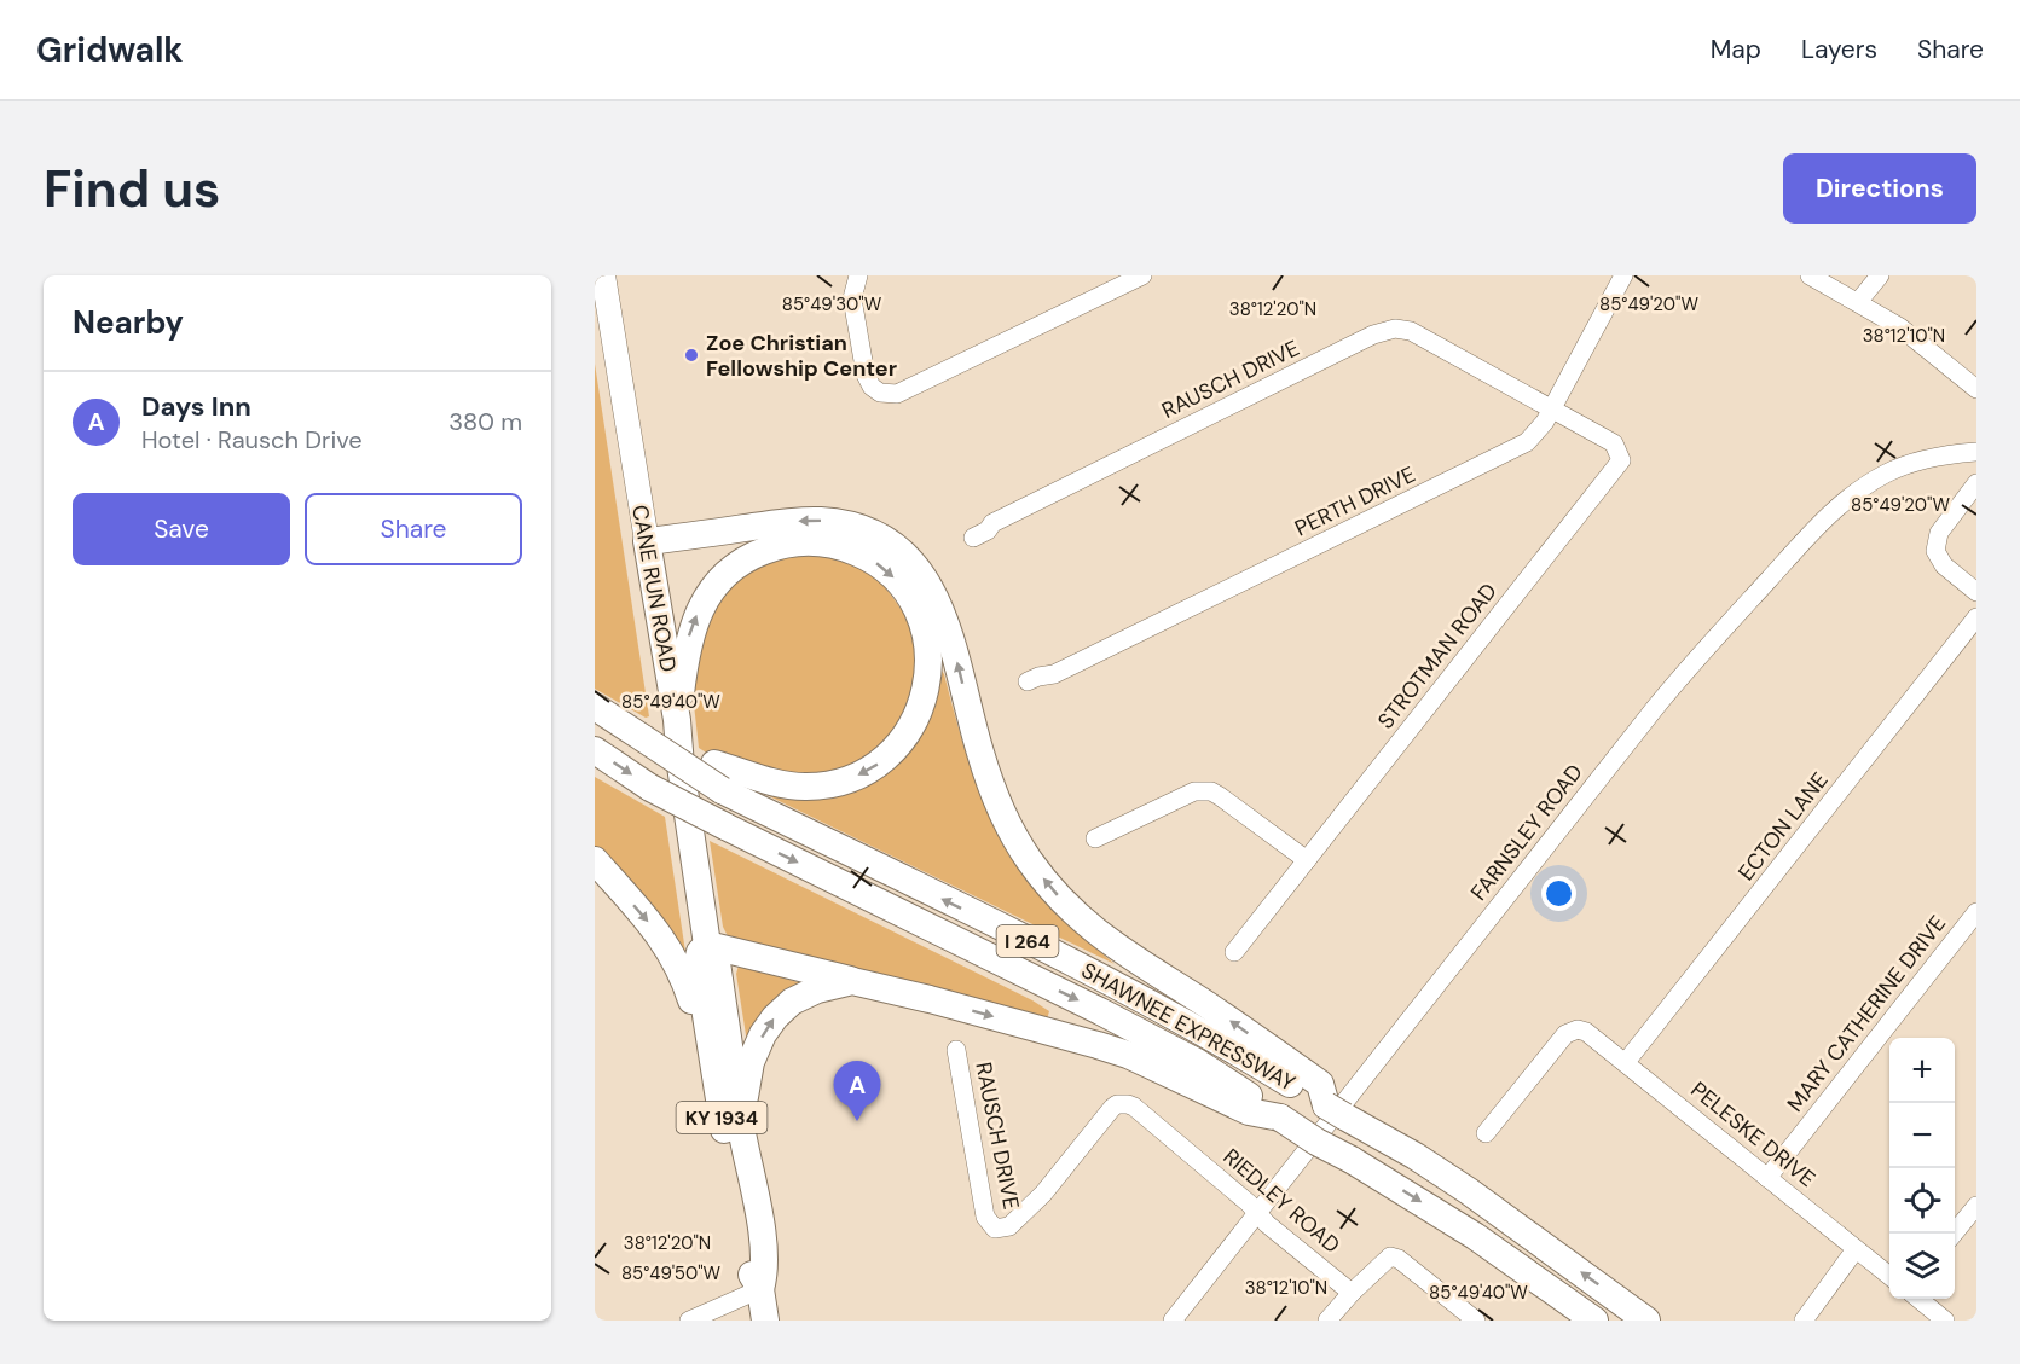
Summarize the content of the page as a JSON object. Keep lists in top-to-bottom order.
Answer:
{
  "streets": {
    "highway": [
      "CANE RUN ROAD",
      "I 264",
      "SHAWNEE EXPRESSWAY",
      "KY 1934"
    ],
    "street": [
      "RAUSCH DRIVE",
      "PERTH DRIVE",
      "STROTMAN ROAD",
      "ECTON LANE",
      "FARNSLEY ROAD",
      "MARY CATHERINE DRIVE",
      "PELESKE DRIVE",
      "RIEDLEY ROAD"
    ]
  },
  "crossings": [
    ["RAUSCH DRIVE", "PERTH DRIVE"],
    ["RAUSCH DRIVE", "STROTMAN ROAD"],
    ["RAUSCH DRIVE", "RIEDLEY ROAD"],
    ["PERTH DRIVE", "STROTMAN ROAD"],
    ["ECTON LANE", "PELESKE DRIVE"],
    ["FARNSLEY ROAD", "RIEDLEY ROAD"],
    ["MARY CATHERINE DRIVE", "PELESKE DRIVE"]
  ],
  "places": ["Zoe Christian Fellowship Center"],
  "page": {
    "header": "Gridwalk",
    "nav": ["Map", "Layers", "Share"],
    "buttons": [
      "Directions",
      ["Save", "Share"]
    ],
    "title": "Find us",
    "heading": "Nearby",
    "list": [
      {
        "mark": "A",
        "name": "Days Inn",
        "note": "Hotel · Rausch Drive",
        "value": "380 m"
      }
    ],
    "map_buttons": ["+", "−"],
    "pins": "A"
  },
  "coordinates": [
    "85°49'30\"W",
    "85°49'20\"W",
    "38°12'20\"N",
    "38°12'10\"N",
    "85°49'40\"W",
    "85°49'50\"W"
  ]
}
